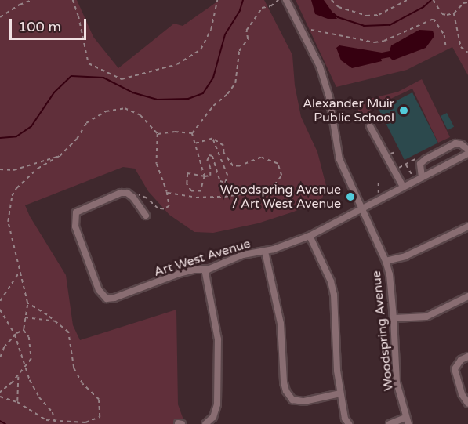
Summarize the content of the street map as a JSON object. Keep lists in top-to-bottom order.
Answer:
{
  "streets": {
    "street": ["Art West Avenue", "Woodspring Avenue"]
  },
  "crossings": [
    ["Art West Avenue", "Woodspring Avenue"]
  ],
  "places": ["Alexander Muir Public School", "Woodspring Avenue / Art West Avenue"],
  "scale_bar": "100 m"
}
